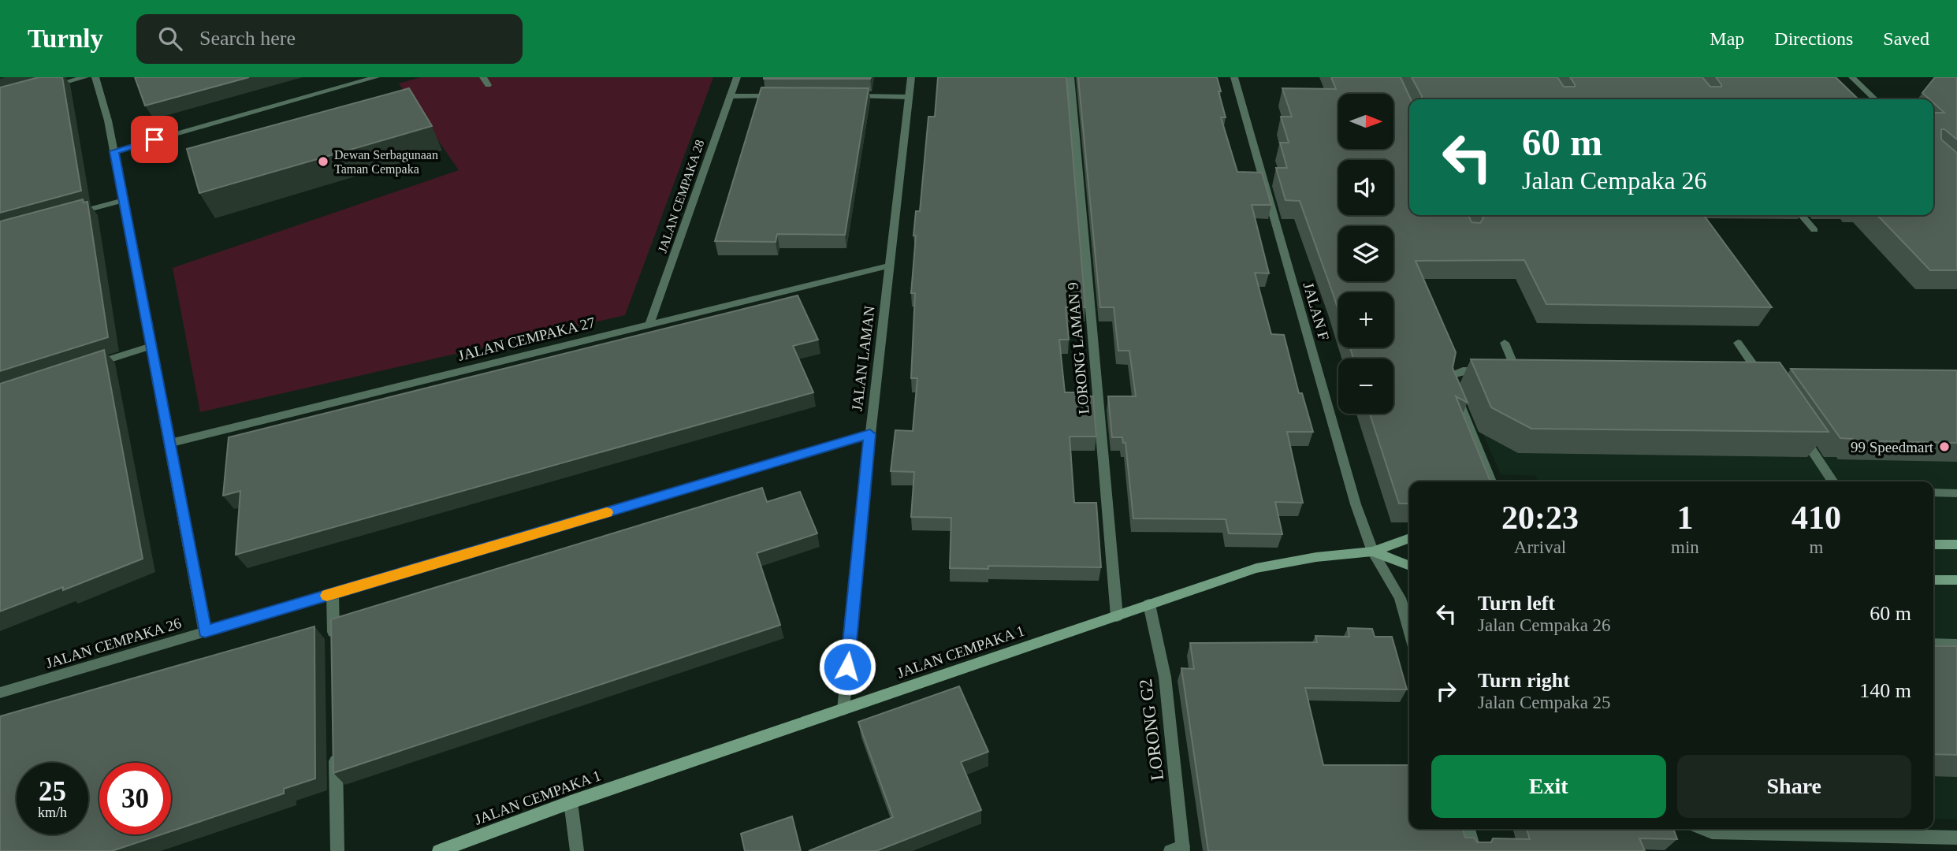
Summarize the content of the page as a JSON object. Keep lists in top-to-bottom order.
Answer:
{
  "streets": {
    "street": [
      "JALAN CEMPAKA 28",
      "JALAN F",
      "JALAN CEMPAKA 27",
      "LORONG LAMAN 9",
      "JALAN LAMAN",
      "JALAN CEMPAKA 26",
      "JALAN CEMPAKA 1",
      "LORONG G2"
    ]
  },
  "crossings": [
    ["JALAN CEMPAKA 28", "JALAN CEMPAKA 27"],
    ["JALAN F", "JALAN CEMPAKA 1"],
    ["JALAN CEMPAKA 27", "JALAN LAMAN"],
    ["LORONG LAMAN 9", "JALAN CEMPAKA 1"],
    ["JALAN LAMAN", "JALAN CEMPAKA 26"],
    ["JALAN LAMAN", "JALAN CEMPAKA 1"],
    ["JALAN CEMPAKA 1", "LORONG G2"]
  ],
  "places": ["Dewan Serbagunaan Taman Cempaka", "99 Speedmart"],
  "north": "right",
  "page": {
    "header": "Turnly",
    "search": "Search here",
    "nav": ["Map", "Directions", "Saved"],
    "map_buttons": ["+", "−"],
    "turn": ["60 m", "Jalan Cempaka 26"],
    "eta": [
      "20:23",
      "Arrival",
      "1",
      "min",
      "410",
      "m"
    ],
    "list": [
      {
        "name": "Turn left",
        "note": "Jalan Cempaka 26",
        "value": "60 m"
      },
      {
        "name": "Turn right",
        "note": "Jalan Cempaka 25",
        "value": "140 m"
      }
    ],
    "buttons": ["Exit", "Share"],
    "speed": "25 km/h",
    "limit": "30"
  }
}
